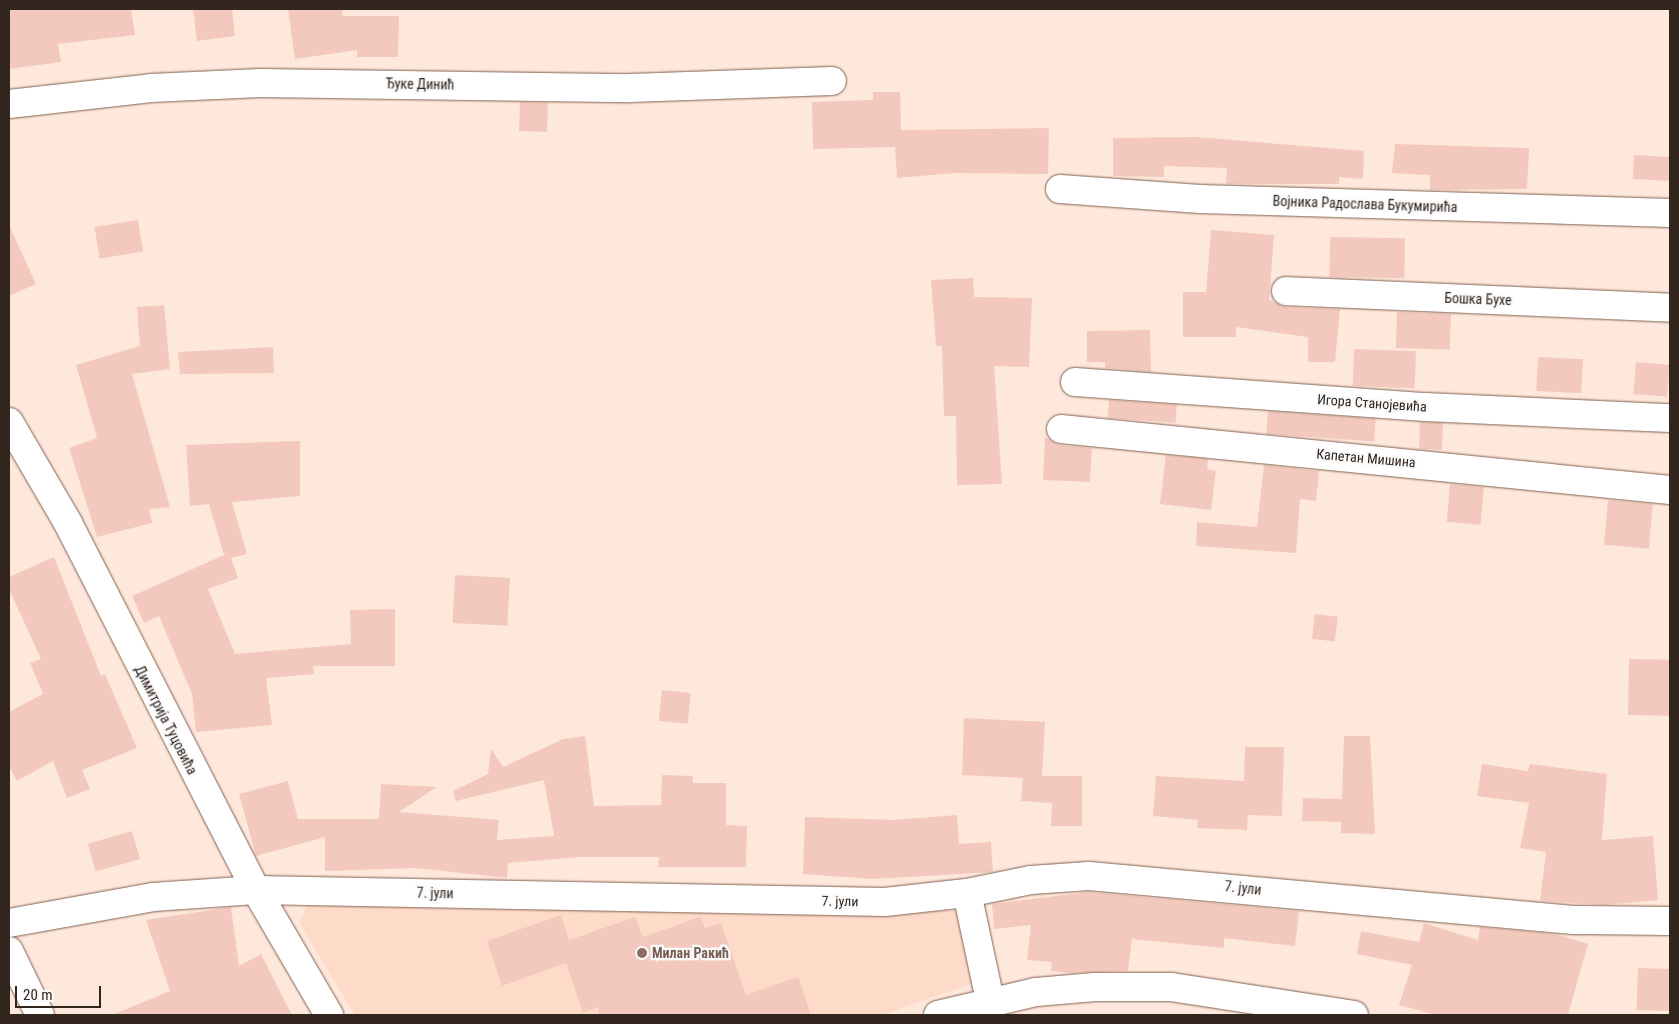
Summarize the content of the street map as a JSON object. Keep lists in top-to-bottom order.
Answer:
{
  "streets": {
    "street": [
      "Ђуке Динић",
      "Војника Радослава Букумирића",
      "Бошка Бухе",
      "Игора Станојевића",
      "Капетан Мишина",
      "Димитрија Туцовића",
      "7. јули"
    ]
  },
  "crossings": [
    ["Димитрија Туцовића", "7. јули"]
  ],
  "places": ["Милан Ракић"],
  "scale_bar": "20 m"
}
